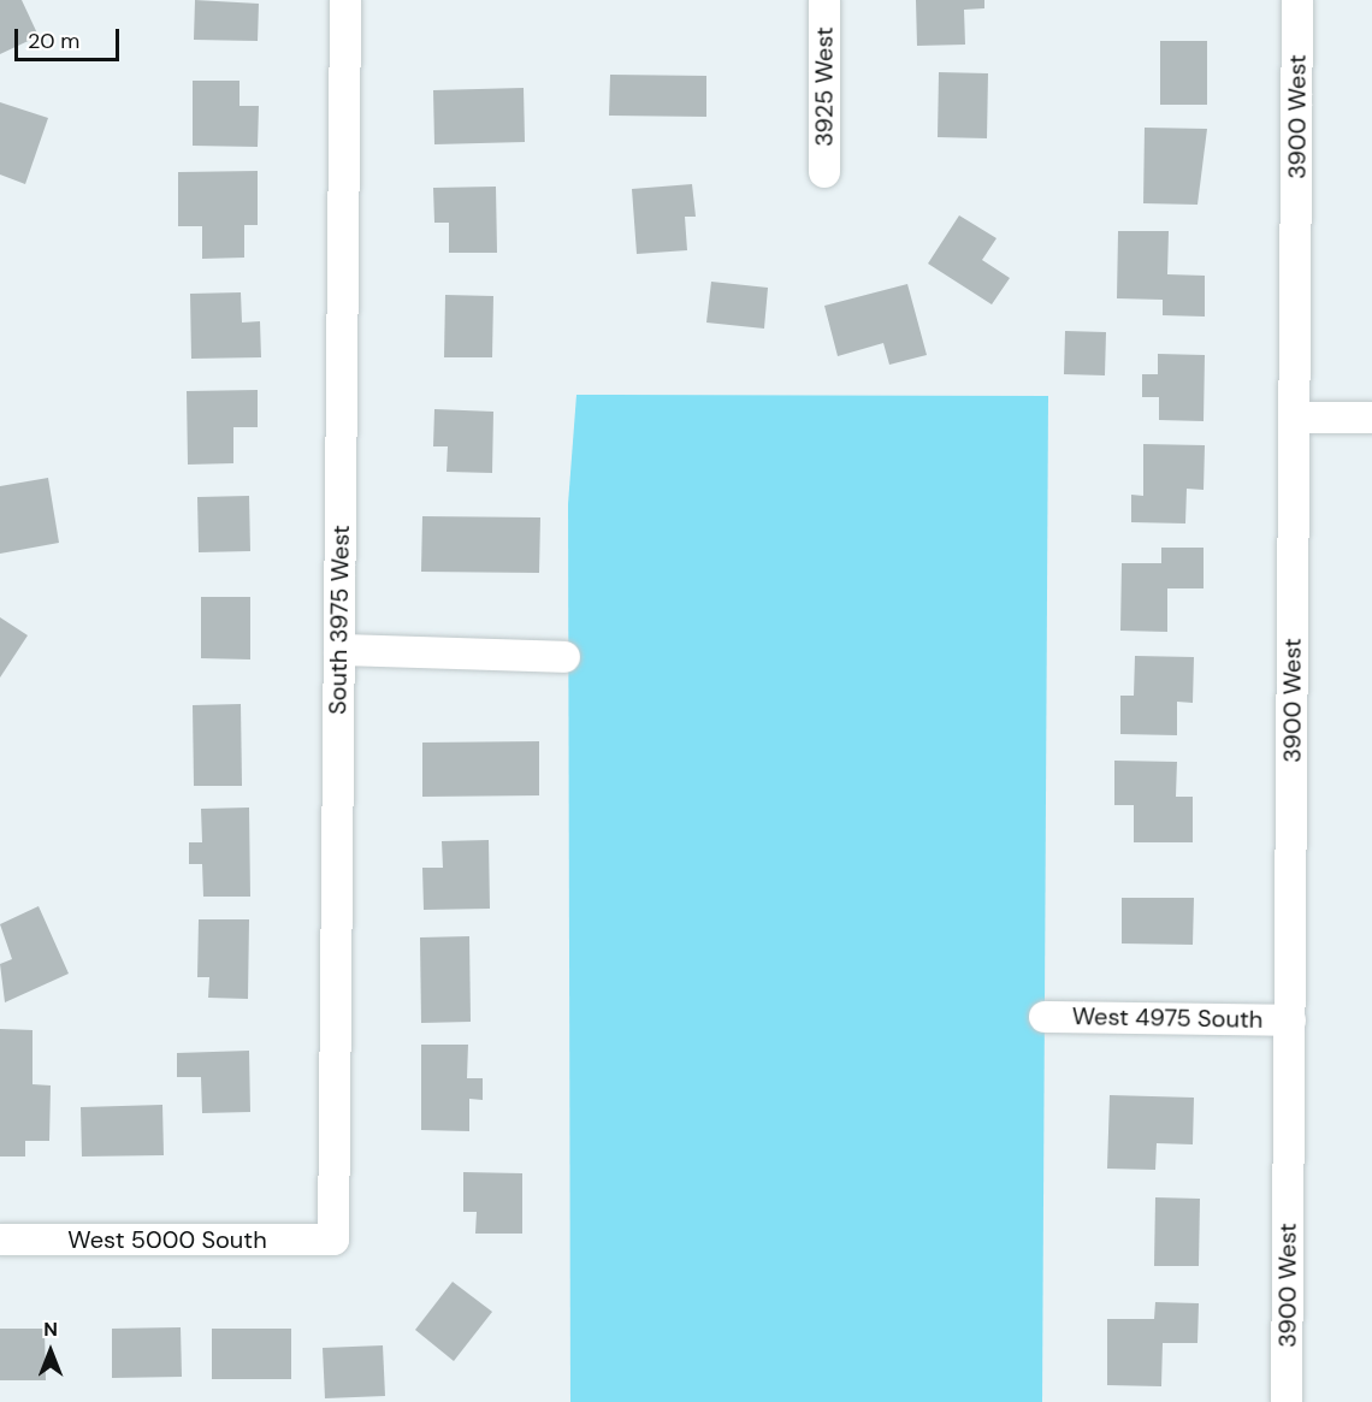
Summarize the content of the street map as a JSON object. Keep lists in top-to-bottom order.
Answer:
{
  "streets": {
    "street": [
      "3925 West",
      "3900 West",
      "South 3975 West",
      "West 4975 South",
      "West 5000 South"
    ]
  },
  "crossings": [
    ["3900 West", "West 4975 South"],
    ["South 3975 West", "West 5000 South"]
  ],
  "scale_bar": "20 m",
  "north": "top"
}
